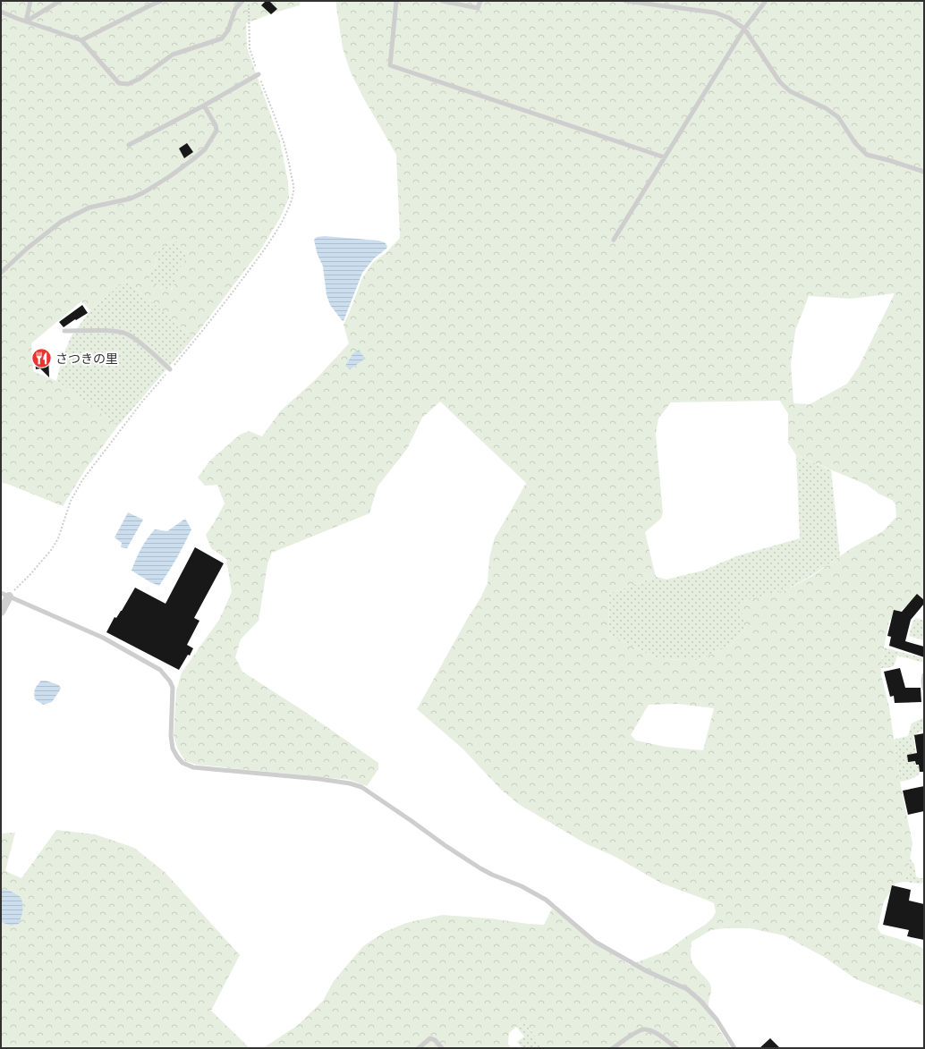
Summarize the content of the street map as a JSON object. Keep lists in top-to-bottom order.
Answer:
{
  "places": {
    "restaurant": ["さつきの里"]
  }
}
